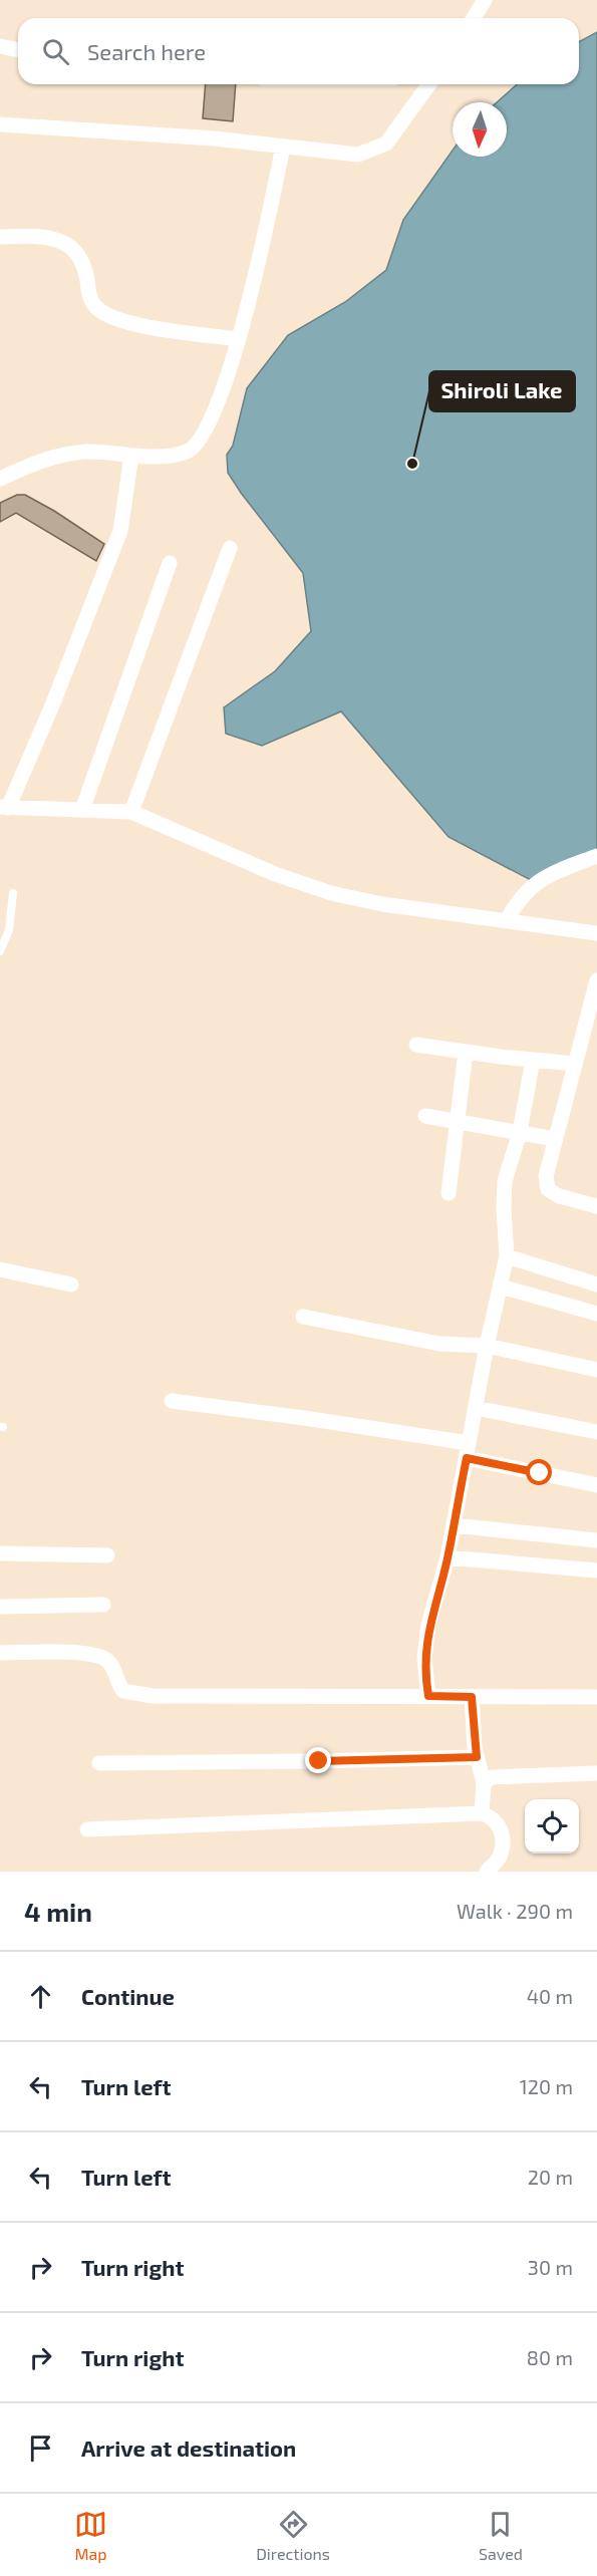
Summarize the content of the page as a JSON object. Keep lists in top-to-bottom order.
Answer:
{
  "places": ["Shiroli Lake"],
  "north": "bottom",
  "page": {
    "search": "Search here",
    "heading": ["4 min", "Walk · 290 m"],
    "list": [
      ["Continue", "40 m"],
      ["Turn left", "120 m"],
      ["Turn left", "20 m"],
      ["Turn right", "30 m"],
      ["Turn right", "80 m"],
      "Arrive at destination"
    ],
    "nav": ["Map", "Directions", "Saved"]
  }
}
